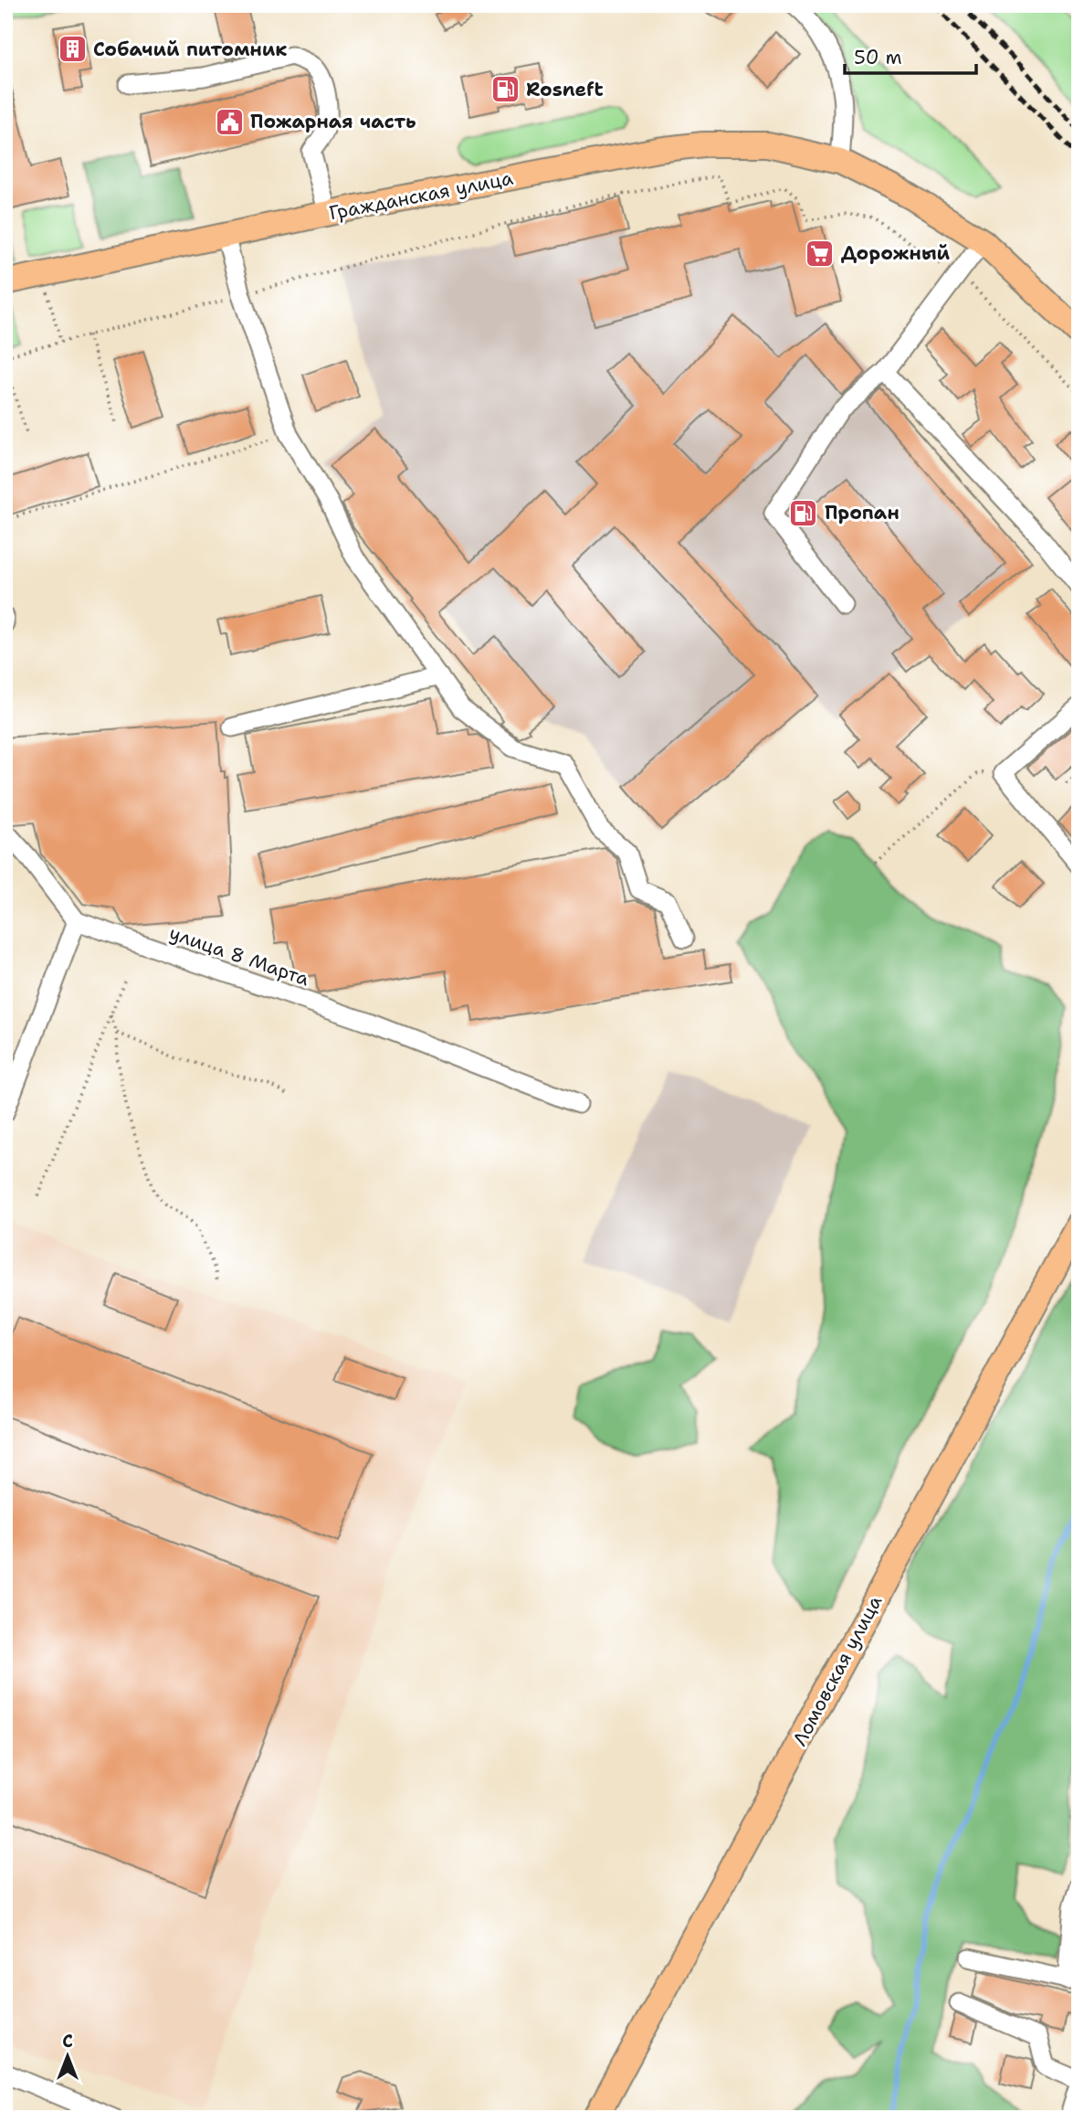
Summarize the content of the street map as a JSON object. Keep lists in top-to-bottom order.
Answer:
{
  "streets": {
    "main road": ["Гражданская улица", "Ломовская улица"],
    "street": ["улица 8 Марта"]
  },
  "places": {
    "building": ["Собачий питомник"],
    "fuel station": ["Rosneft", "Пропан"],
    "public building": ["Пожарная часть"],
    "supermarket": ["Дорожный"]
  },
  "scale_bar": "50 m",
  "north": "top"
}
